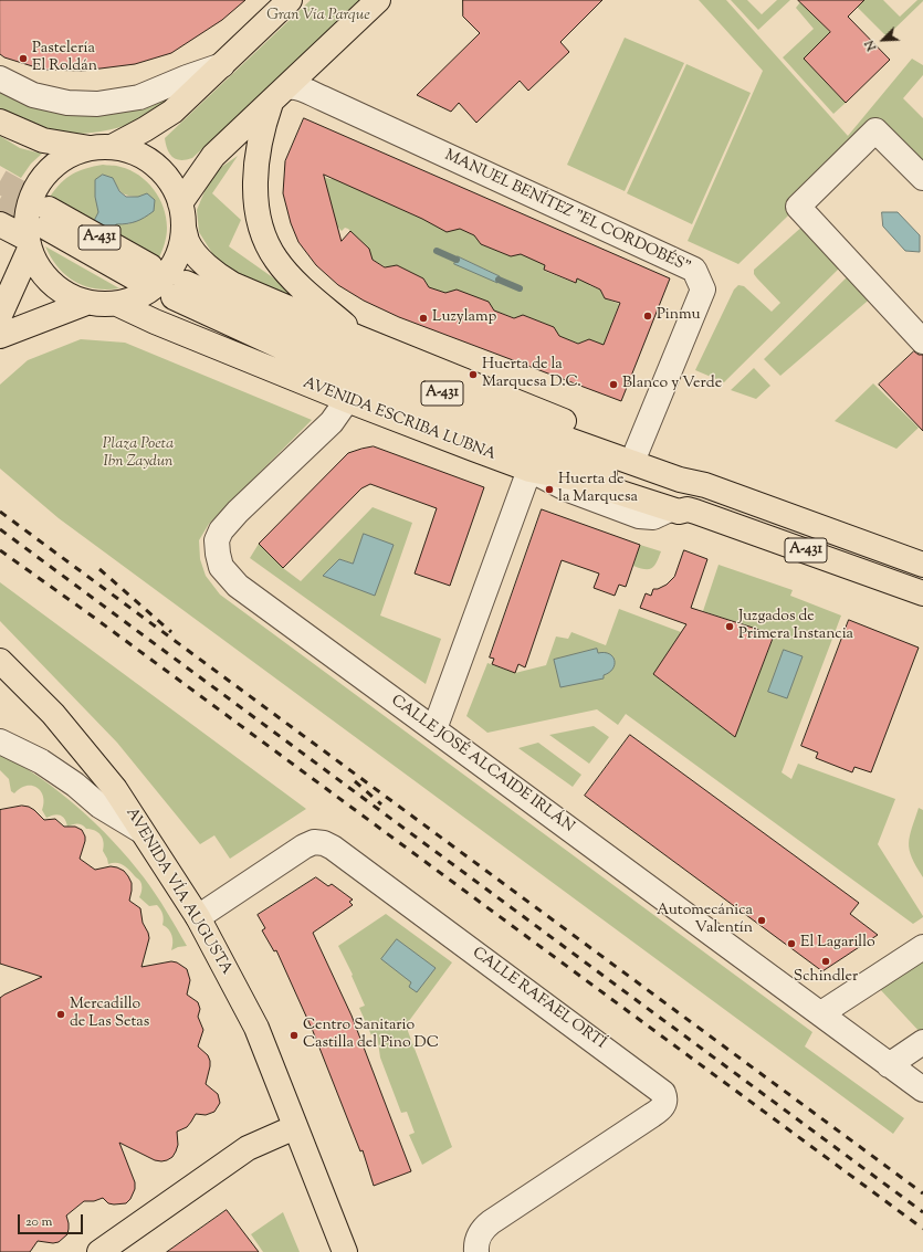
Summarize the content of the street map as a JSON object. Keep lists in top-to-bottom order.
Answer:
{
  "streets": {
    "main road": ["A-431", "AVENIDA ESCRIBA LUBNA", "AVENIDA VÍA AUGUSTA"],
    "street": ["MANUEL BENÍTEZ \"EL CORDOBÉS\"", "CALLE JOSÉ ALCAIDE IRLÁN", "CALLE RAFAEL ORTÍ"]
  },
  "crossings": [
    ["MANUEL BENÍTEZ \"EL CORDOBÉS\"", "AVENIDA ESCRIBA LUBNA"],
    ["A-431", "AVENIDA ESCRIBA LUBNA"],
    ["AVENIDA ESCRIBA LUBNA", "CALLE JOSÉ ALCAIDE IRLÁN"],
    ["AVENIDA VÍA AUGUSTA", "CALLE RAFAEL ORTÍ"]
  ],
  "parks": ["Gran Vía Parque", "Plaza Poeta Ibn Zaydun"],
  "places": [
    "Pastelería El Roldán",
    "Pinmu",
    "Luzylamp",
    "Huerta de la Marquesa D.C.",
    "Blanco y Verde",
    "Huerta de la Marquesa",
    "Juzgados de Primera Instancia",
    "Automecánica Valentín",
    "El Lagarillo",
    "Schindler",
    "Mercadillo de Las Setas",
    "Centro Sanitario Castilla del Pino DC"
  ],
  "scale_bar": "20 m",
  "north": "bottom left"
}
